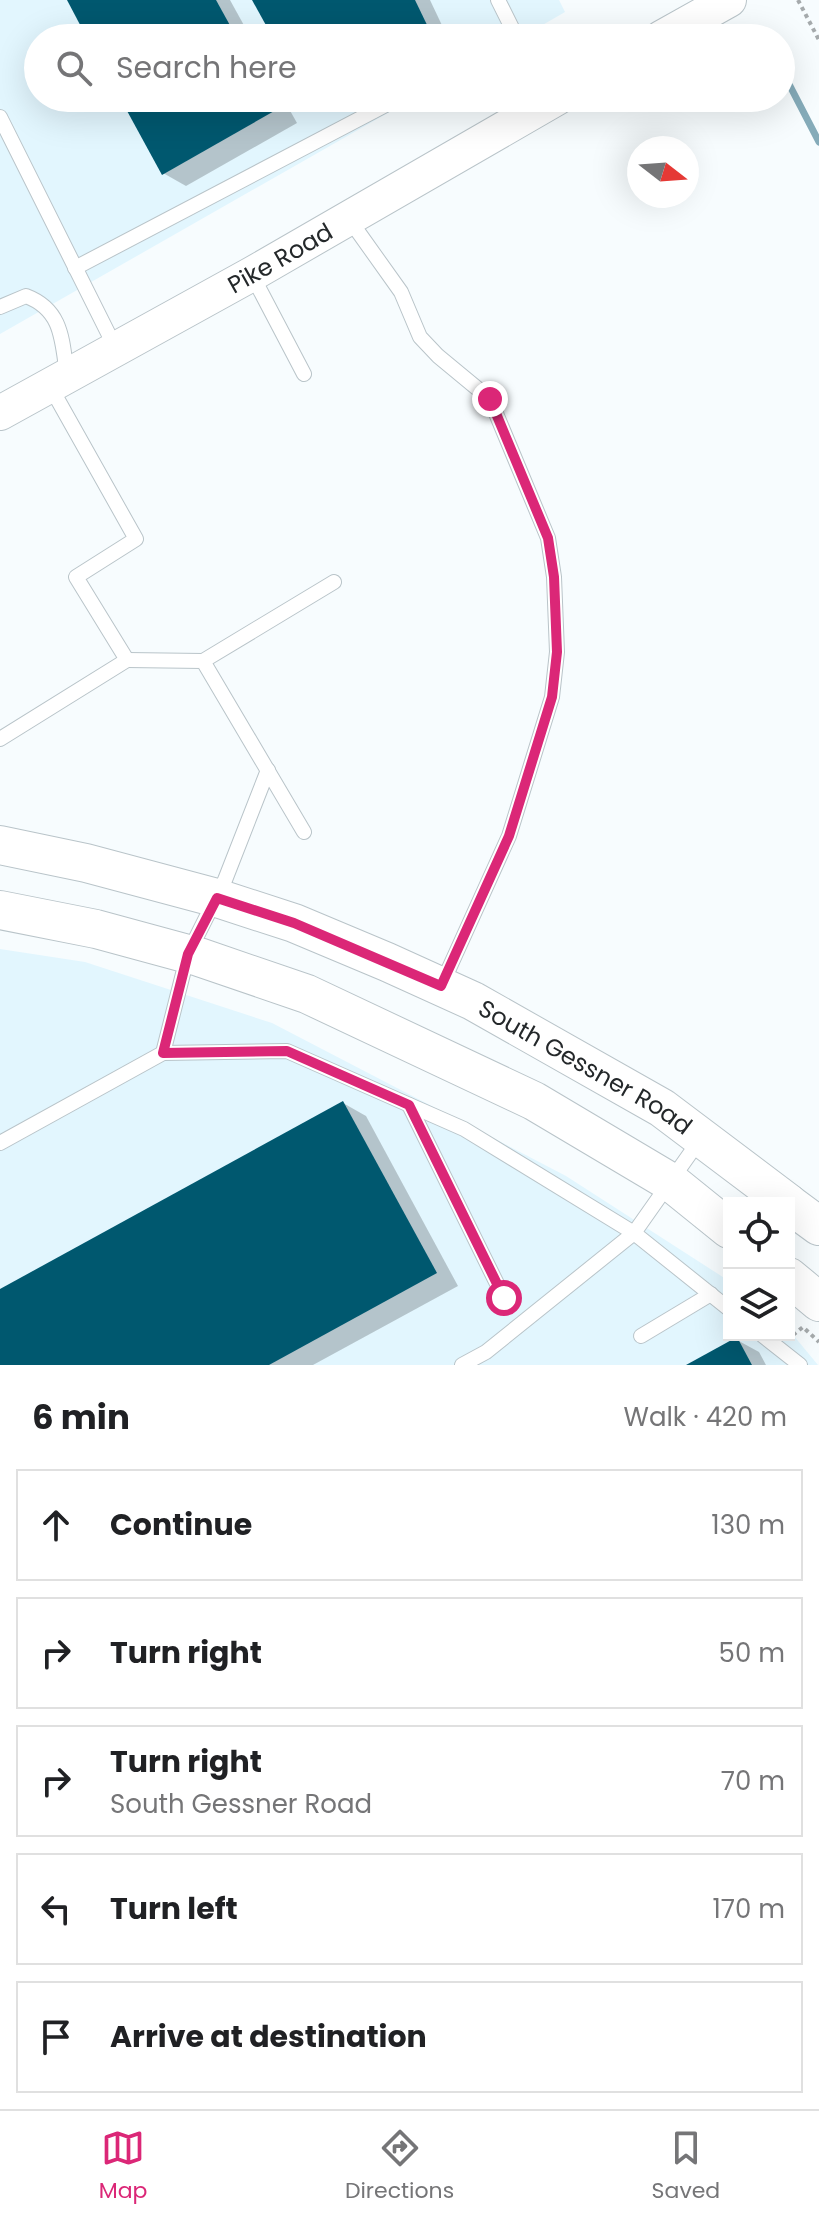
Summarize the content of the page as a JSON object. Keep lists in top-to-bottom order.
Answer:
{
  "streets": {
    "main road": ["South Gessner Road"],
    "street": ["Pike Road"]
  },
  "north": "right",
  "page": {
    "search": "Search here",
    "heading": ["6 min", "Walk · 420 m"],
    "list": [
      ["Continue", "130 m"],
      ["Turn right", "50 m"],
      ["Turn right", "South Gessner Road", "70 m"],
      ["Turn left", "170 m"],
      "Arrive at destination"
    ],
    "nav": ["Map", "Directions", "Saved"]
  }
}
